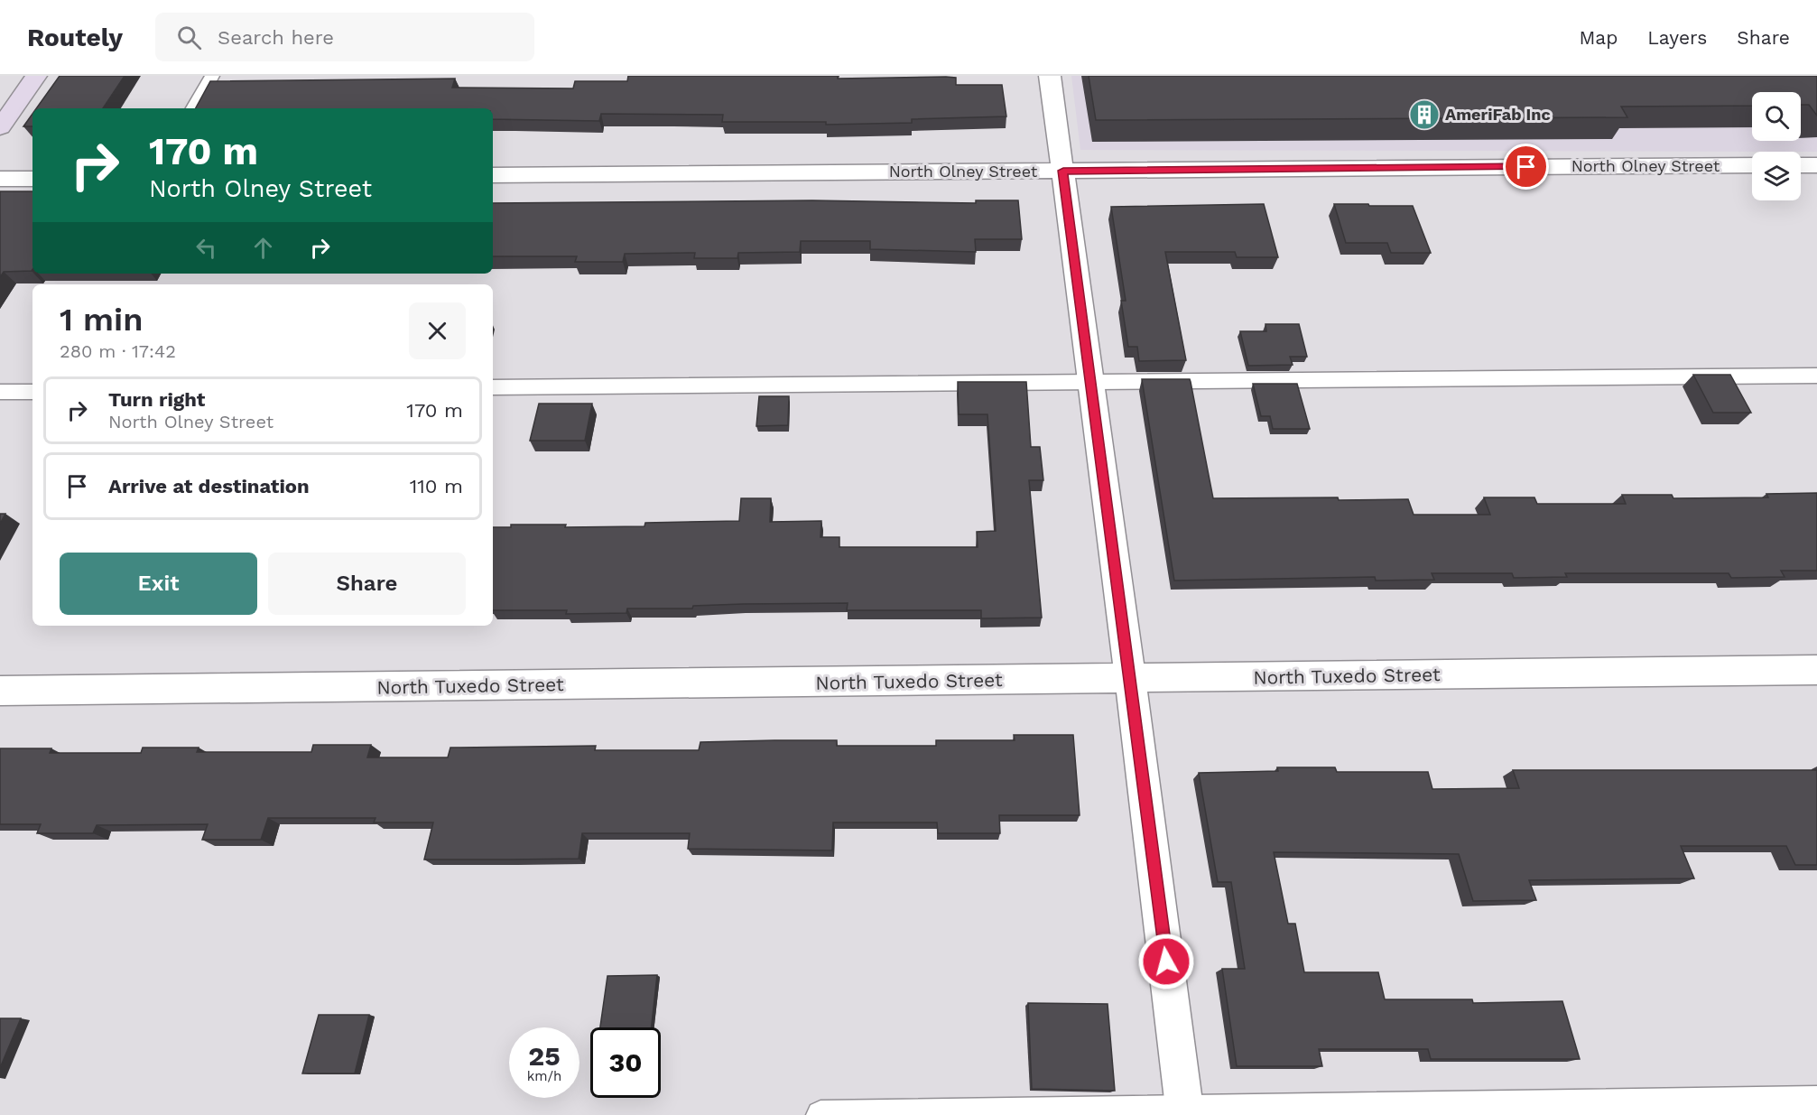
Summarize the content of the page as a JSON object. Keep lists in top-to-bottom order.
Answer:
{
  "streets": {
    "street": ["North Olney Street", "North Tuxedo Street"]
  },
  "places": {
    "building": ["AmeriFab Inc"]
  },
  "page": {
    "header": "Routely",
    "search": "Search here",
    "nav": ["Map", "Layers", "Share"],
    "turn": ["170 m", "North Olney Street"],
    "heading": ["1 min", "280 m · 17:42"],
    "list": [
      {
        "name": "Turn right",
        "note": "North Olney Street",
        "value": "170 m"
      },
      {
        "name": "Arrive at destination",
        "value": "110 m"
      }
    ],
    "buttons": ["Exit", "Share"],
    "speed": "25 km/h",
    "limit": "30"
  }
}
